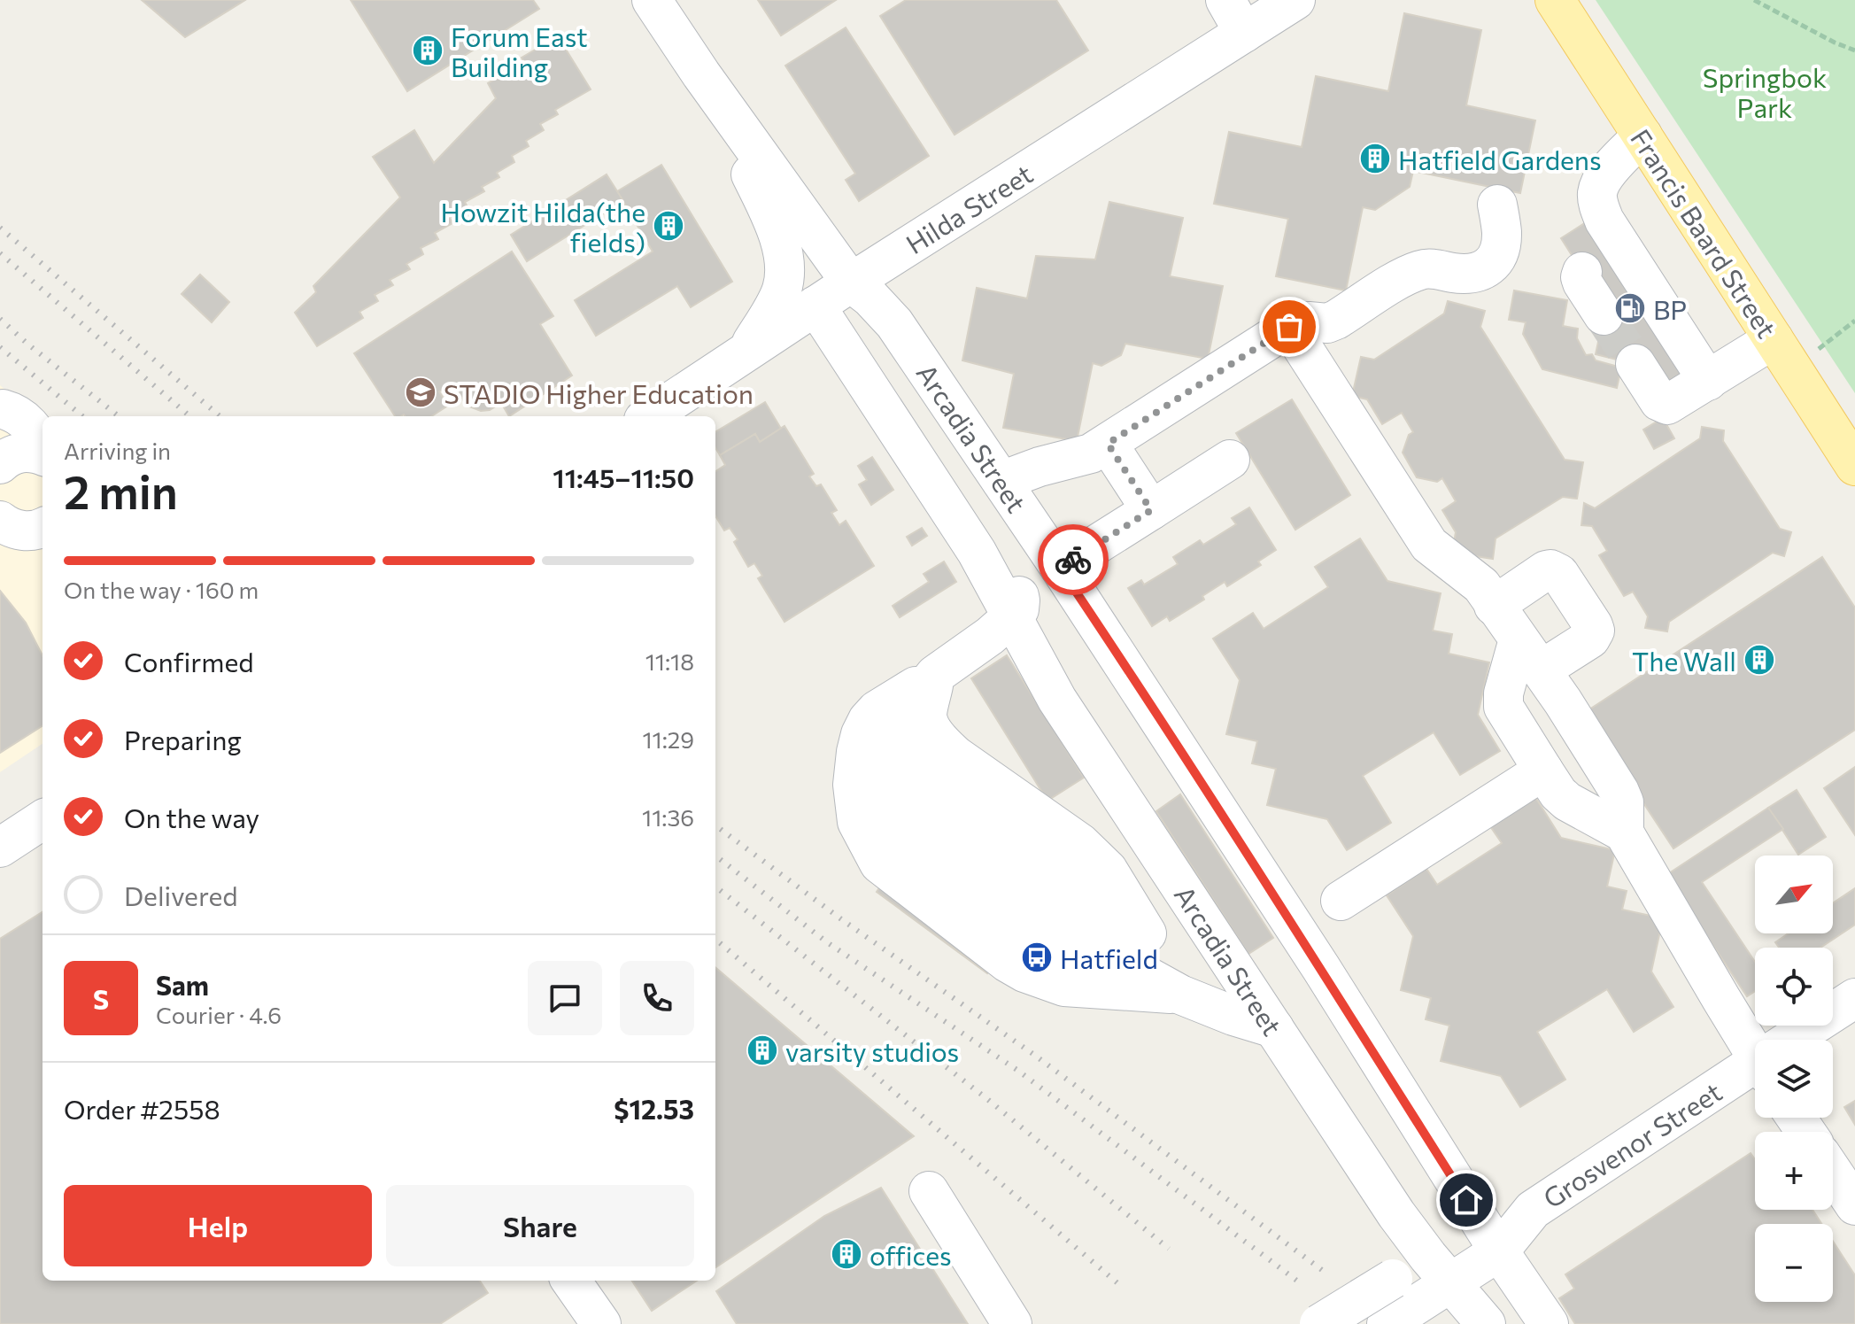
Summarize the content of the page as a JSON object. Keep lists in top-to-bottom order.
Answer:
{
  "streets": {
    "main road": ["Francis Baard Street"],
    "street": ["Hilda Street", "Arcadia Street", "Grosvenor Street"]
  },
  "crossings": [
    ["Hilda Street", "Arcadia Street"],
    ["Arcadia Street", "Grosvenor Street"]
  ],
  "parks": ["Springbok Park"],
  "places": {
    "building": [
      "Forum East Building",
      "Hatfield Gardens",
      "Howzit Hilda(the fields)",
      "The Wall",
      "varsity studios",
      "offices"
    ],
    "fuel station": ["BP"],
    "school or university": ["STADIO Higher Education"],
    "bus stop": ["Hatfield"]
  },
  "north": "top right",
  "page": {
    "heading": ["2 min", "Arriving in", "11:45–11:50"],
    "panel": [
      "Sam",
      "Courier · 4.6",
      "Order #2558",
      "$12.53"
    ],
    "bar": "On the way · 160 m",
    "list": [
      ["Confirmed", "11:18"],
      ["Preparing", "11:29"],
      ["On the way", "11:36"],
      "Delivered"
    ],
    "map_buttons": ["+", "−"],
    "round": "S",
    "buttons": ["Help", "Share"]
  }
}
